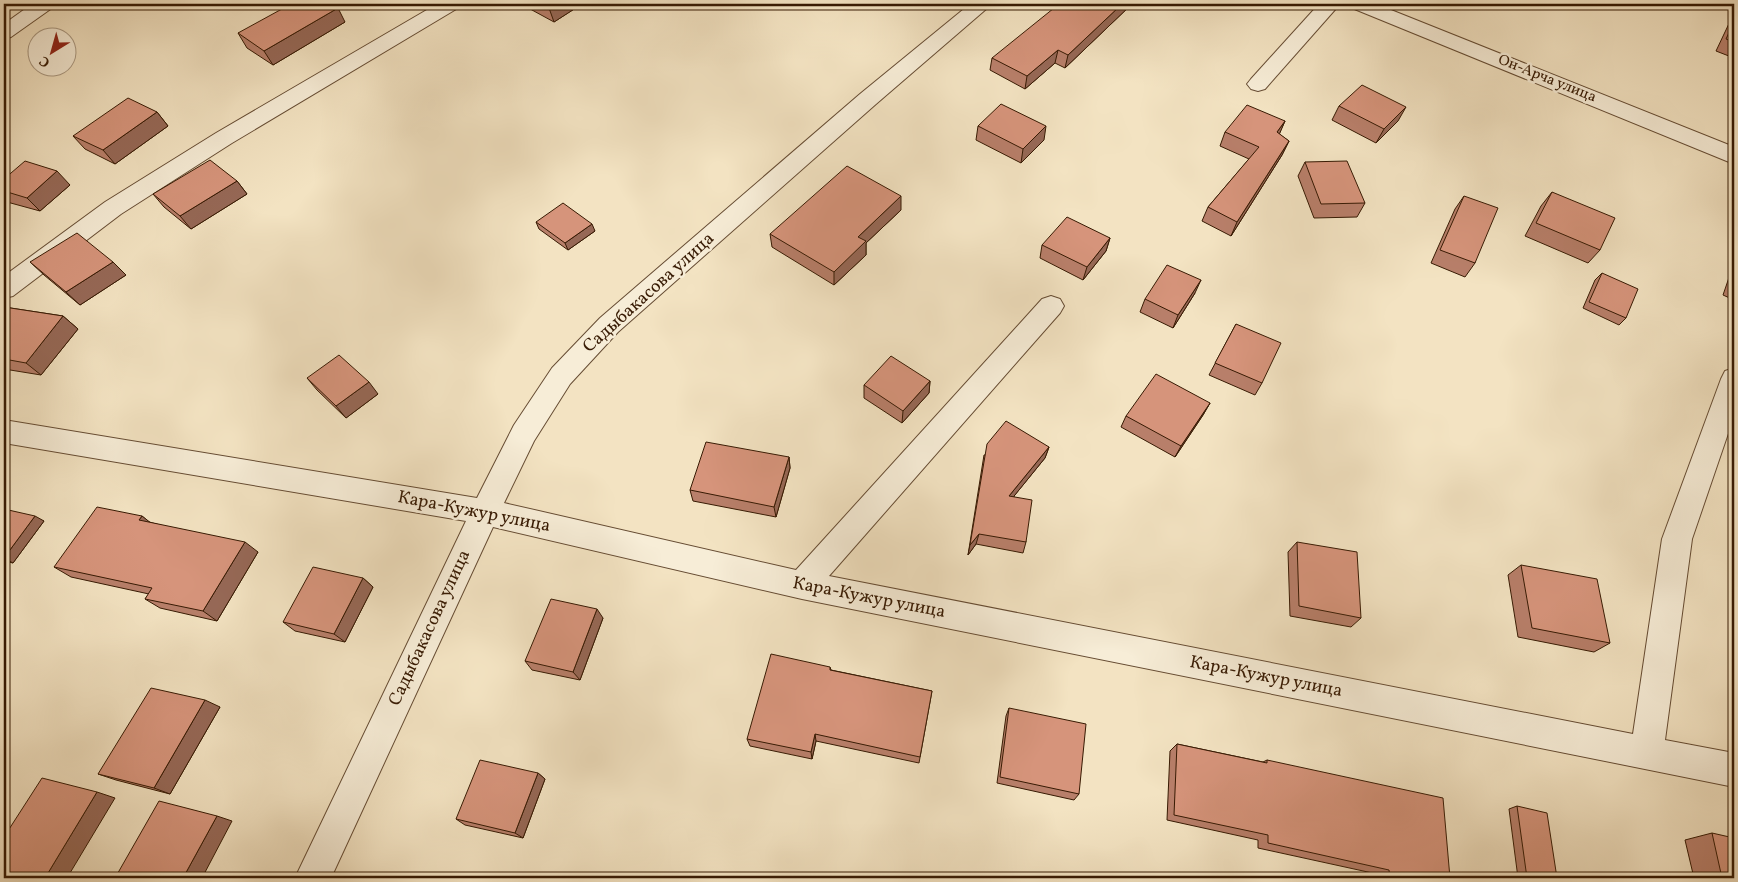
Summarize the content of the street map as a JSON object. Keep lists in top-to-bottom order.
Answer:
{
  "streets": {
    "street": ["Он-Арча улица", "Садыбакасова улица", "Кара-Кужур улица"]
  },
  "crossings": [
    ["Садыбакасова улица", "Кара-Кужур улица"]
  ],
  "north": "bottom left"
}
